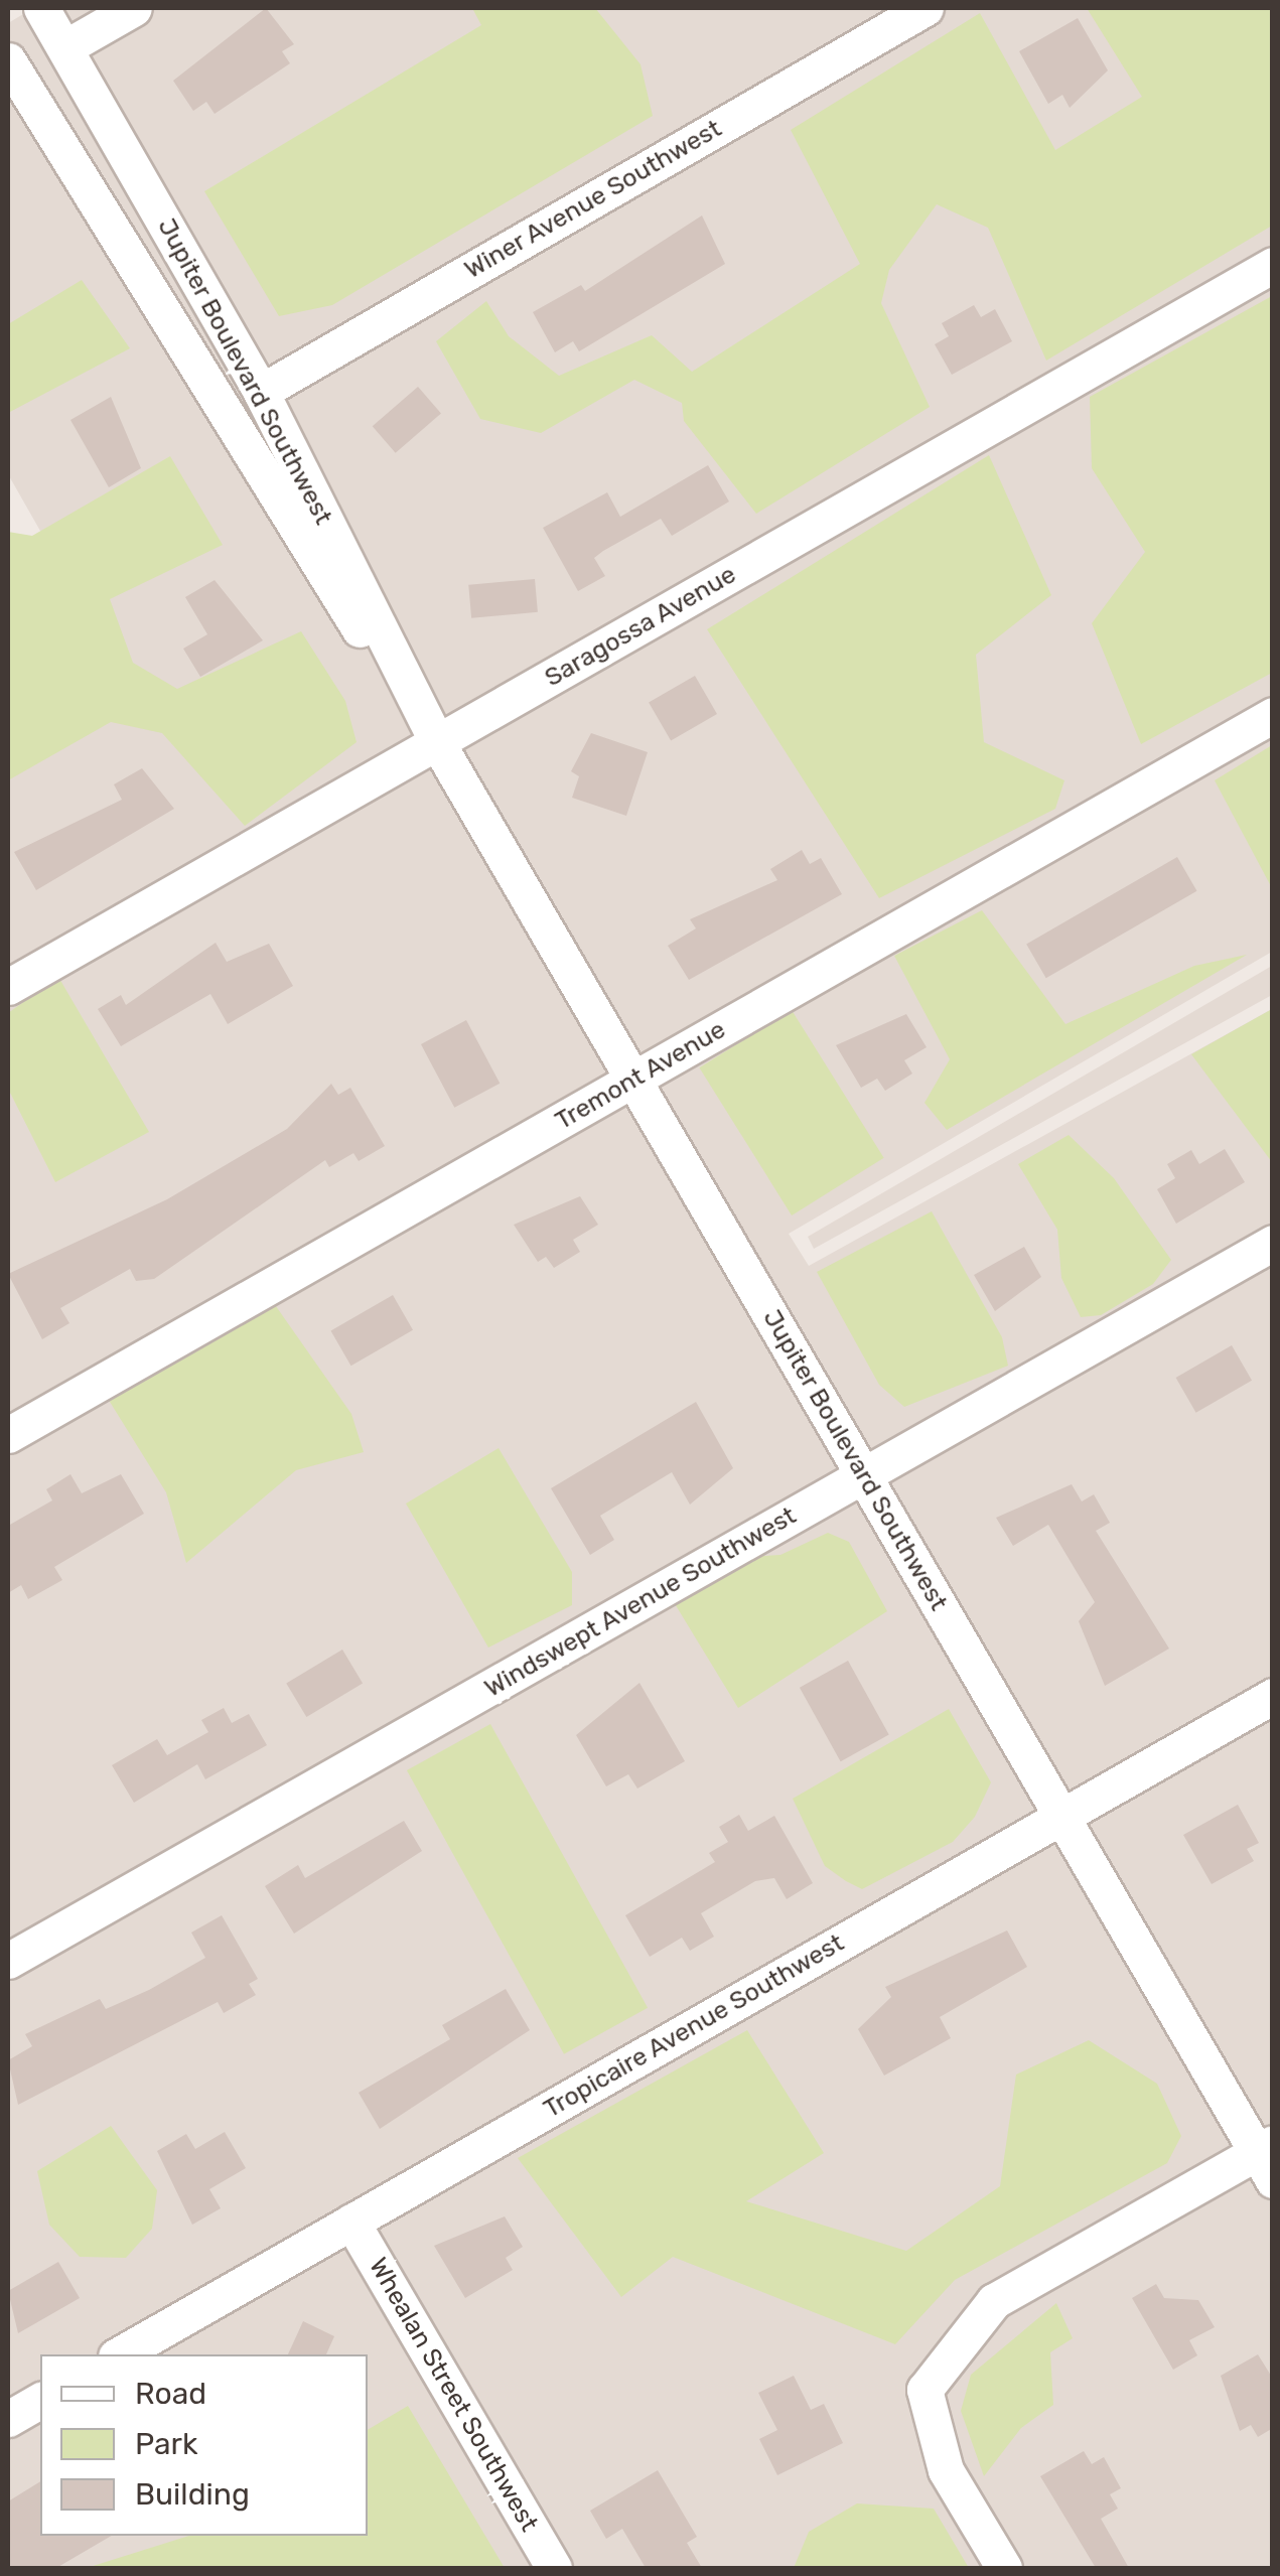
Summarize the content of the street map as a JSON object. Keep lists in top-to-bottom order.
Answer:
{
  "streets": {
    "street": [
      "Winer Avenue Southwest",
      "Jupiter Boulevard Southwest",
      "Saragossa Avenue",
      "Tremont Avenue",
      "Windswept Avenue Southwest",
      "Tropicaire Avenue Southwest",
      "Whealan Street Southwest"
    ]
  },
  "crossings": [
    ["Winer Avenue Southwest", "Jupiter Boulevard Southwest"],
    ["Jupiter Boulevard Southwest", "Saragossa Avenue"],
    ["Jupiter Boulevard Southwest", "Tremont Avenue"],
    ["Jupiter Boulevard Southwest", "Windswept Avenue Southwest"],
    ["Jupiter Boulevard Southwest", "Tropicaire Avenue Southwest"],
    ["Tropicaire Avenue Southwest", "Whealan Street Southwest"]
  ],
  "legend": ["Road", "Park", "Building"]
}
